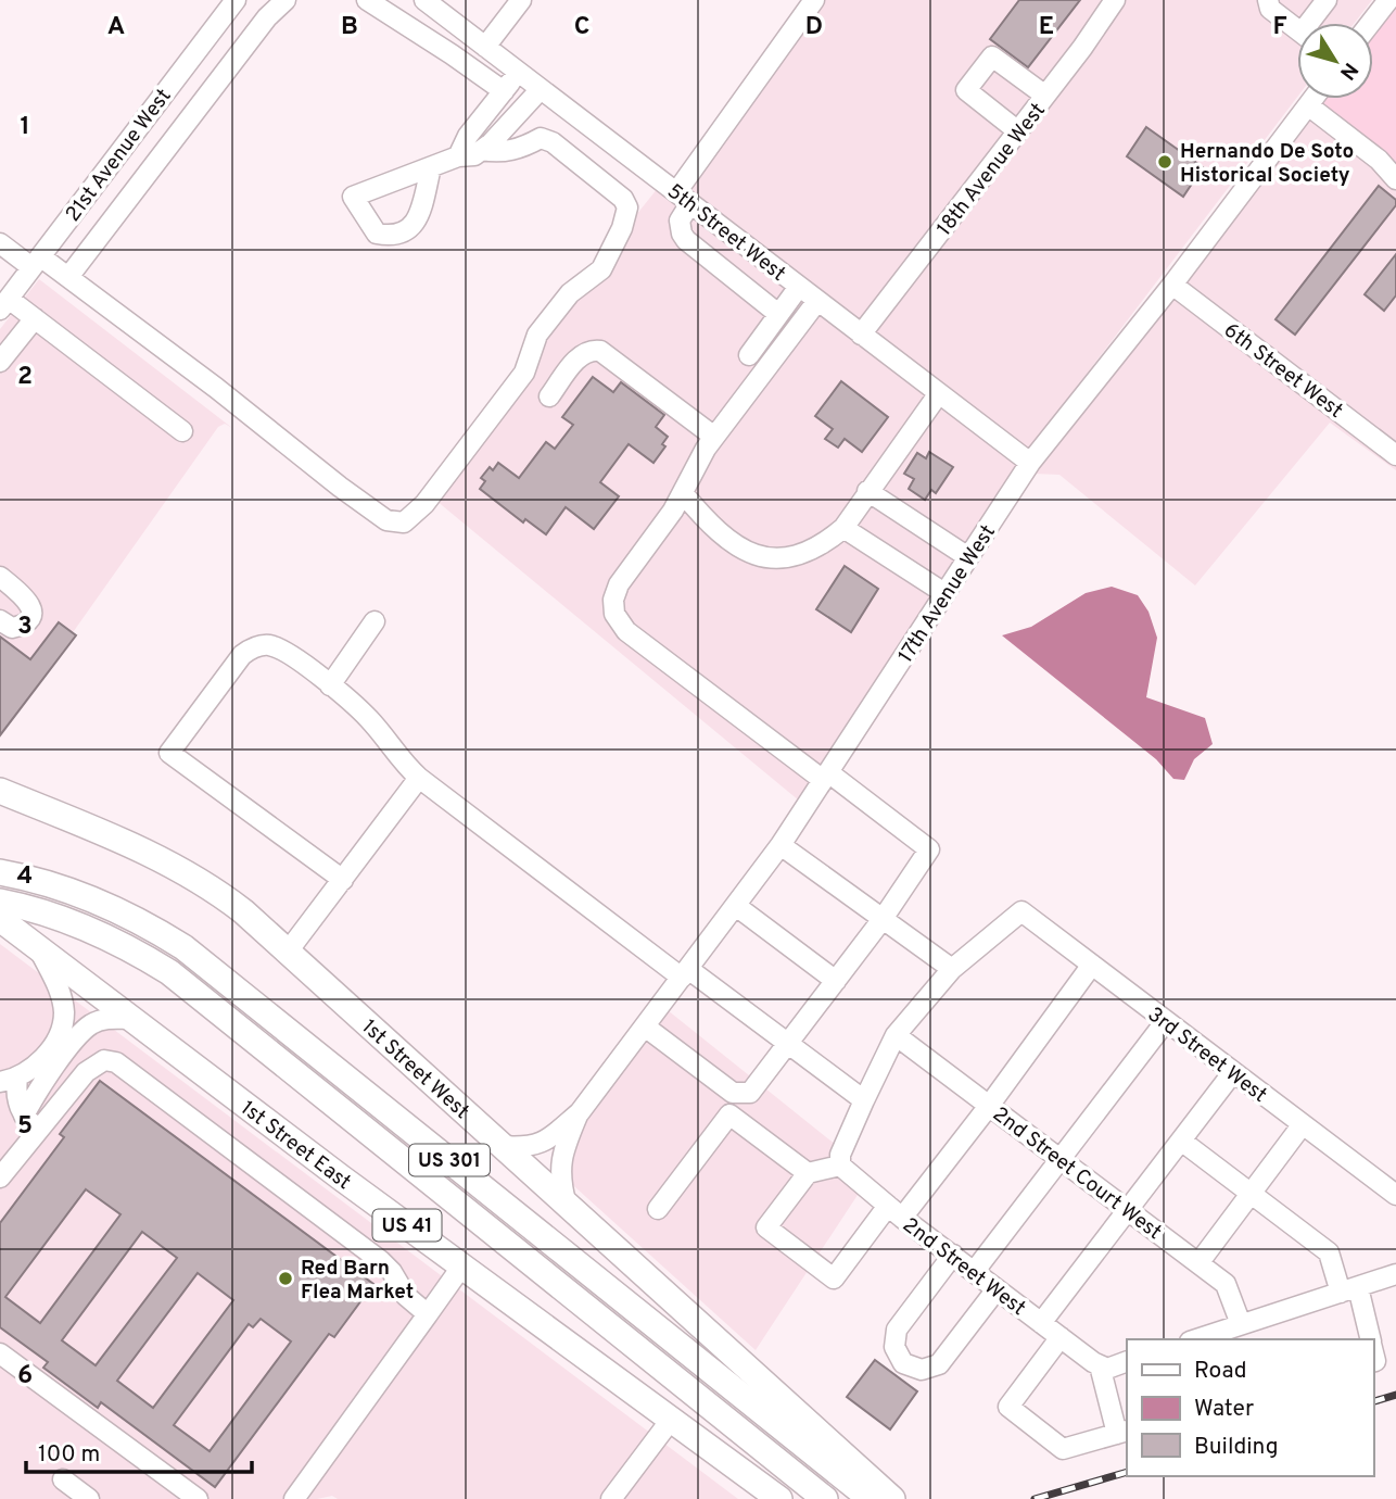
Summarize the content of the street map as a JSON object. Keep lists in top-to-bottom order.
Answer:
{
  "streets": {
    "main road": [
      "1st Street West",
      "1st Street East",
      "US 301",
      "US 41"
    ],
    "street": [
      "21st Avenue West",
      "18th Avenue West",
      "5th Street West",
      "6th Street West",
      "17th Avenue West",
      "3rd Street West",
      "2nd Street Court West",
      "2nd Street West"
    ]
  },
  "crossings": [
    ["18th Avenue West", "5th Street West"],
    ["5th Street West", "17th Avenue West"],
    ["6th Street West", "17th Avenue West"],
    ["17th Avenue West", "1st Street West"],
    ["1st Street East", "US 301"]
  ],
  "places": ["Hernando De Soto Historical Society", "Red Barn Flea Market"],
  "legend": ["Road", "Water", "Building"],
  "scale_bar": "100 m",
  "north": "bottom right",
  "grid": {
    "columns": [
      "A",
      "B",
      "C",
      "D",
      "E",
      "F"
    ],
    "rows": [
      "1",
      "2",
      "3",
      "4",
      "5",
      "6"
    ]
  }
}
